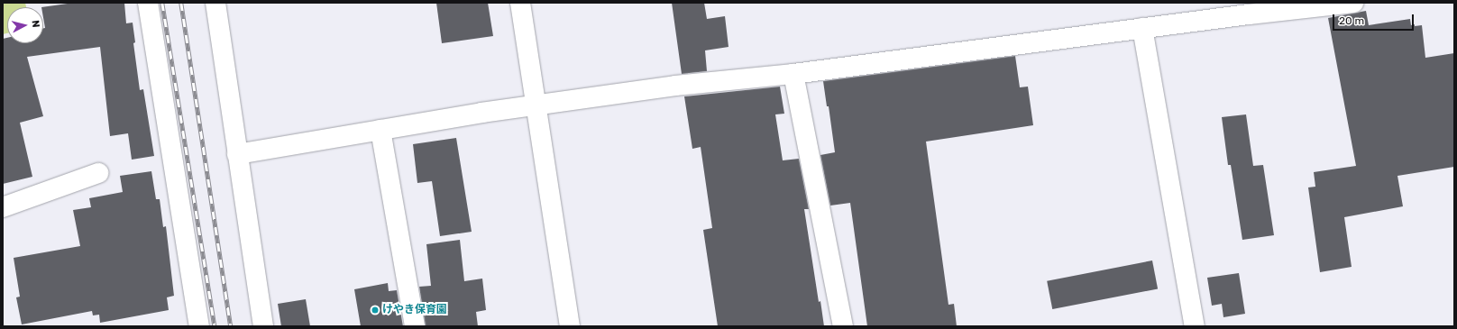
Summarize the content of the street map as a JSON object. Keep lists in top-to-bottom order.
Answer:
{
  "places": ["けやき保育園"],
  "scale_bar": "20 m",
  "north": "right"
}
